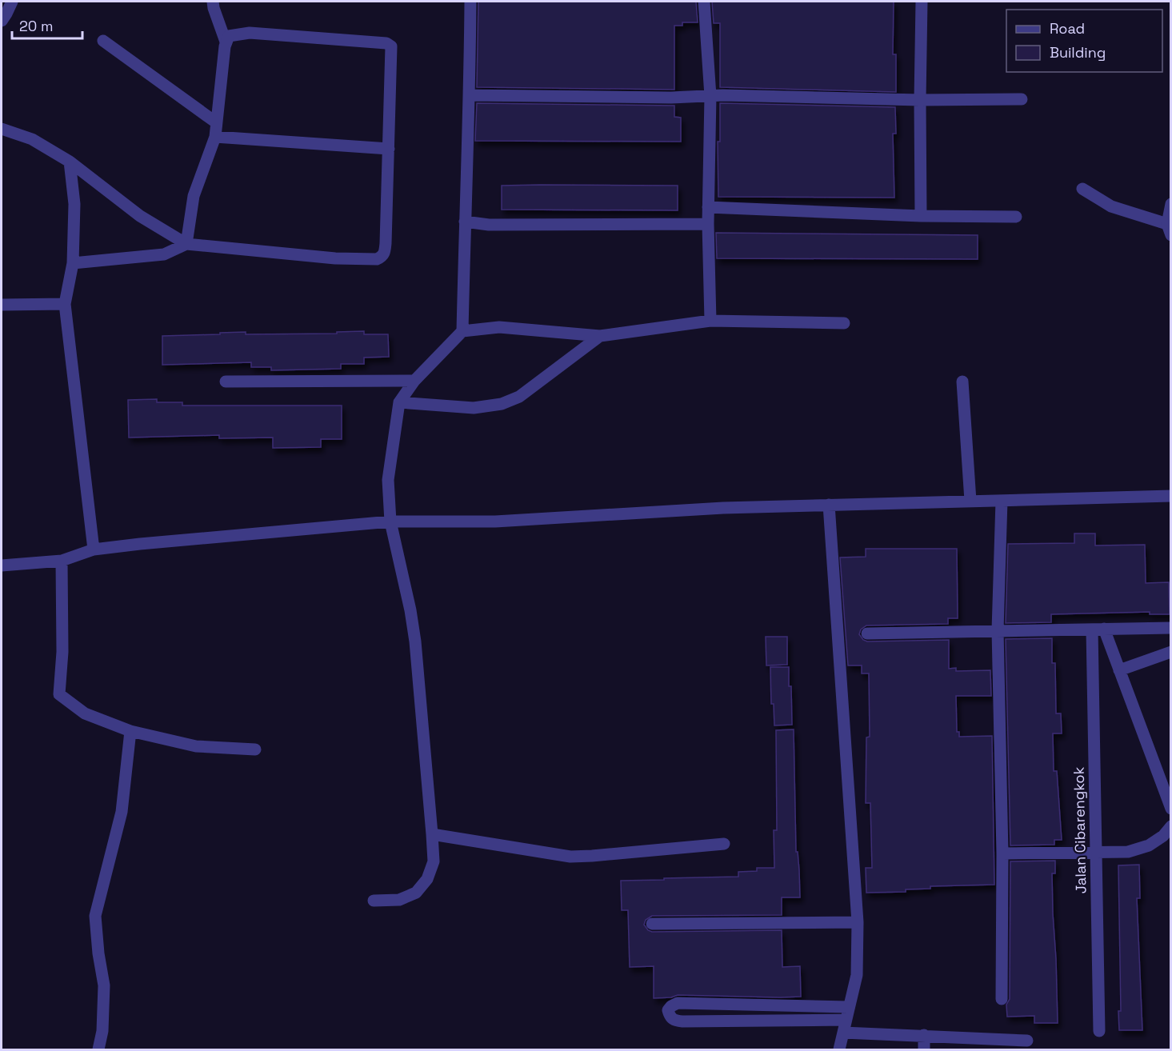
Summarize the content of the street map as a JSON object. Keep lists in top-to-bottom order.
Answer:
{
  "streets": {
    "street": ["Jalan Cibarengkok"]
  },
  "legend": ["Road", "Building"],
  "scale_bar": "20 m"
}
